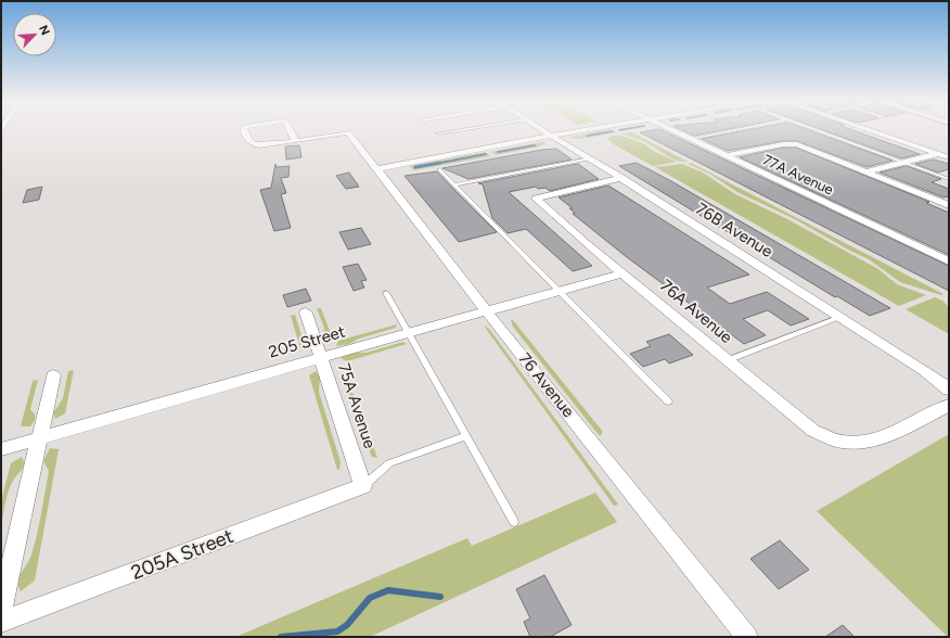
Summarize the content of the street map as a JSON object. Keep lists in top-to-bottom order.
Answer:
{
  "streets": {
    "street": [
      "77A Avenue",
      "76B Avenue",
      "76A Avenue",
      "205 Street",
      "76 Avenue",
      "75A Avenue",
      "205A Street"
    ]
  },
  "crossings": [
    ["76B Avenue", "76A Avenue"],
    ["76A Avenue", "205 Street"],
    ["205 Street", "76 Avenue"],
    ["205 Street", "75A Avenue"],
    ["75A Avenue", "205A Street"]
  ],
  "north": "top right"
}
